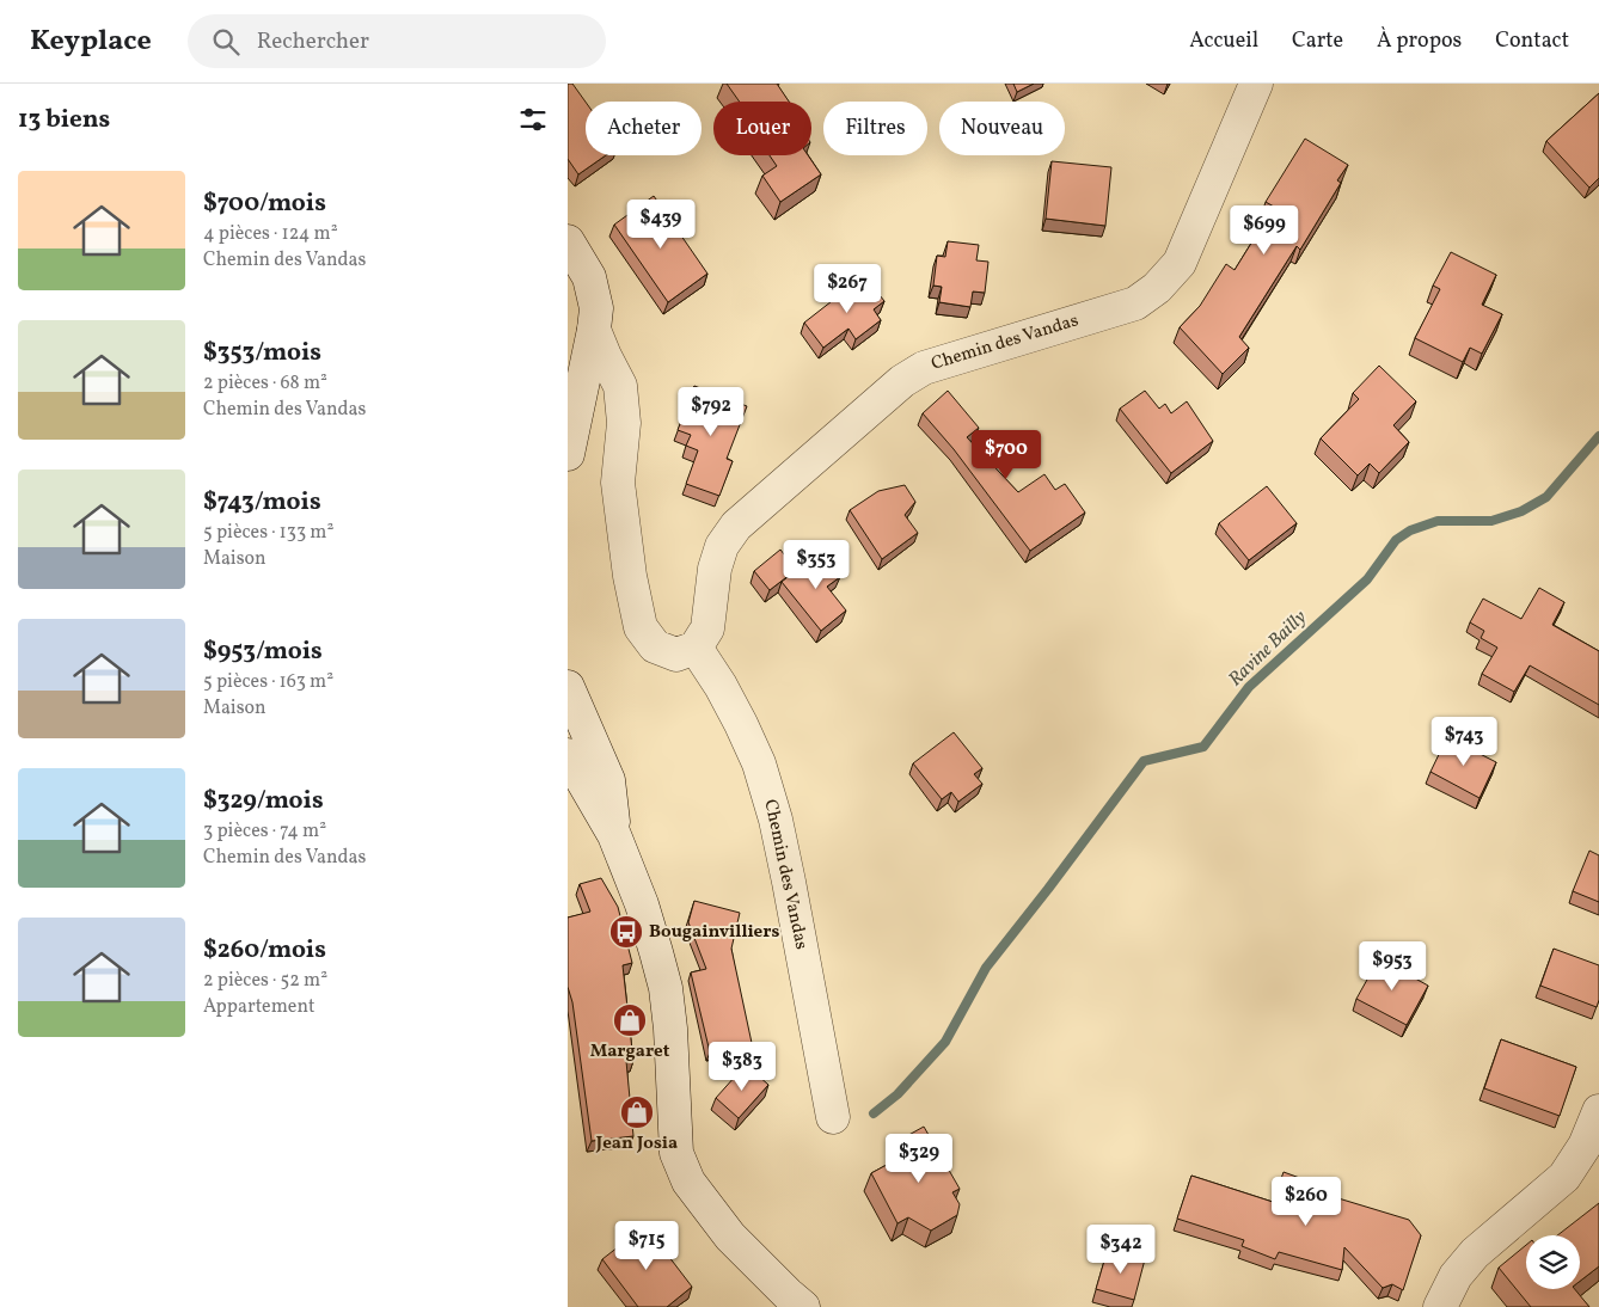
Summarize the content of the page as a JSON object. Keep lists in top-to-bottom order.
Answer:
{
  "streets": {
    "street": ["Chemin des Vandas"]
  },
  "water": ["Ravine Bailly"],
  "places": {
    "bus stop": ["Bougainvilliers"],
    "shop": ["Margaret", "Jean Josia"]
  },
  "page": {
    "header": "Keyplace",
    "search": "Rechercher",
    "nav": [
      "Accueil",
      "Carte",
      "À propos",
      "Contact"
    ],
    "heading": "13 biens",
    "chip": [
      "Acheter",
      "Louer",
      "Filtres",
      "Nouveau"
    ],
    "list": [
      {
        "name": "$700/mois",
        "note": "4 pièces · 124 m² · Chemin des Vandas"
      },
      {
        "name": "$353/mois",
        "note": "2 pièces · 68 m² · Chemin des Vandas"
      },
      {
        "name": "$743/mois",
        "note": "5 pièces · 133 m² · Maison"
      },
      {
        "name": "$953/mois",
        "note": "5 pièces · 163 m² · Maison"
      },
      {
        "name": "$329/mois",
        "note": "3 pièces · 74 m² · Chemin des Vandas"
      },
      {
        "name": "$260/mois",
        "note": "2 pièces · 52 m² · Appartement"
      }
    ],
    "price": [
      "$439",
      "$699",
      "$267",
      "$792",
      "$700",
      "$353",
      "$743",
      "$953",
      "$383",
      "$329",
      "$260",
      "$715",
      "$342"
    ]
  }
}
